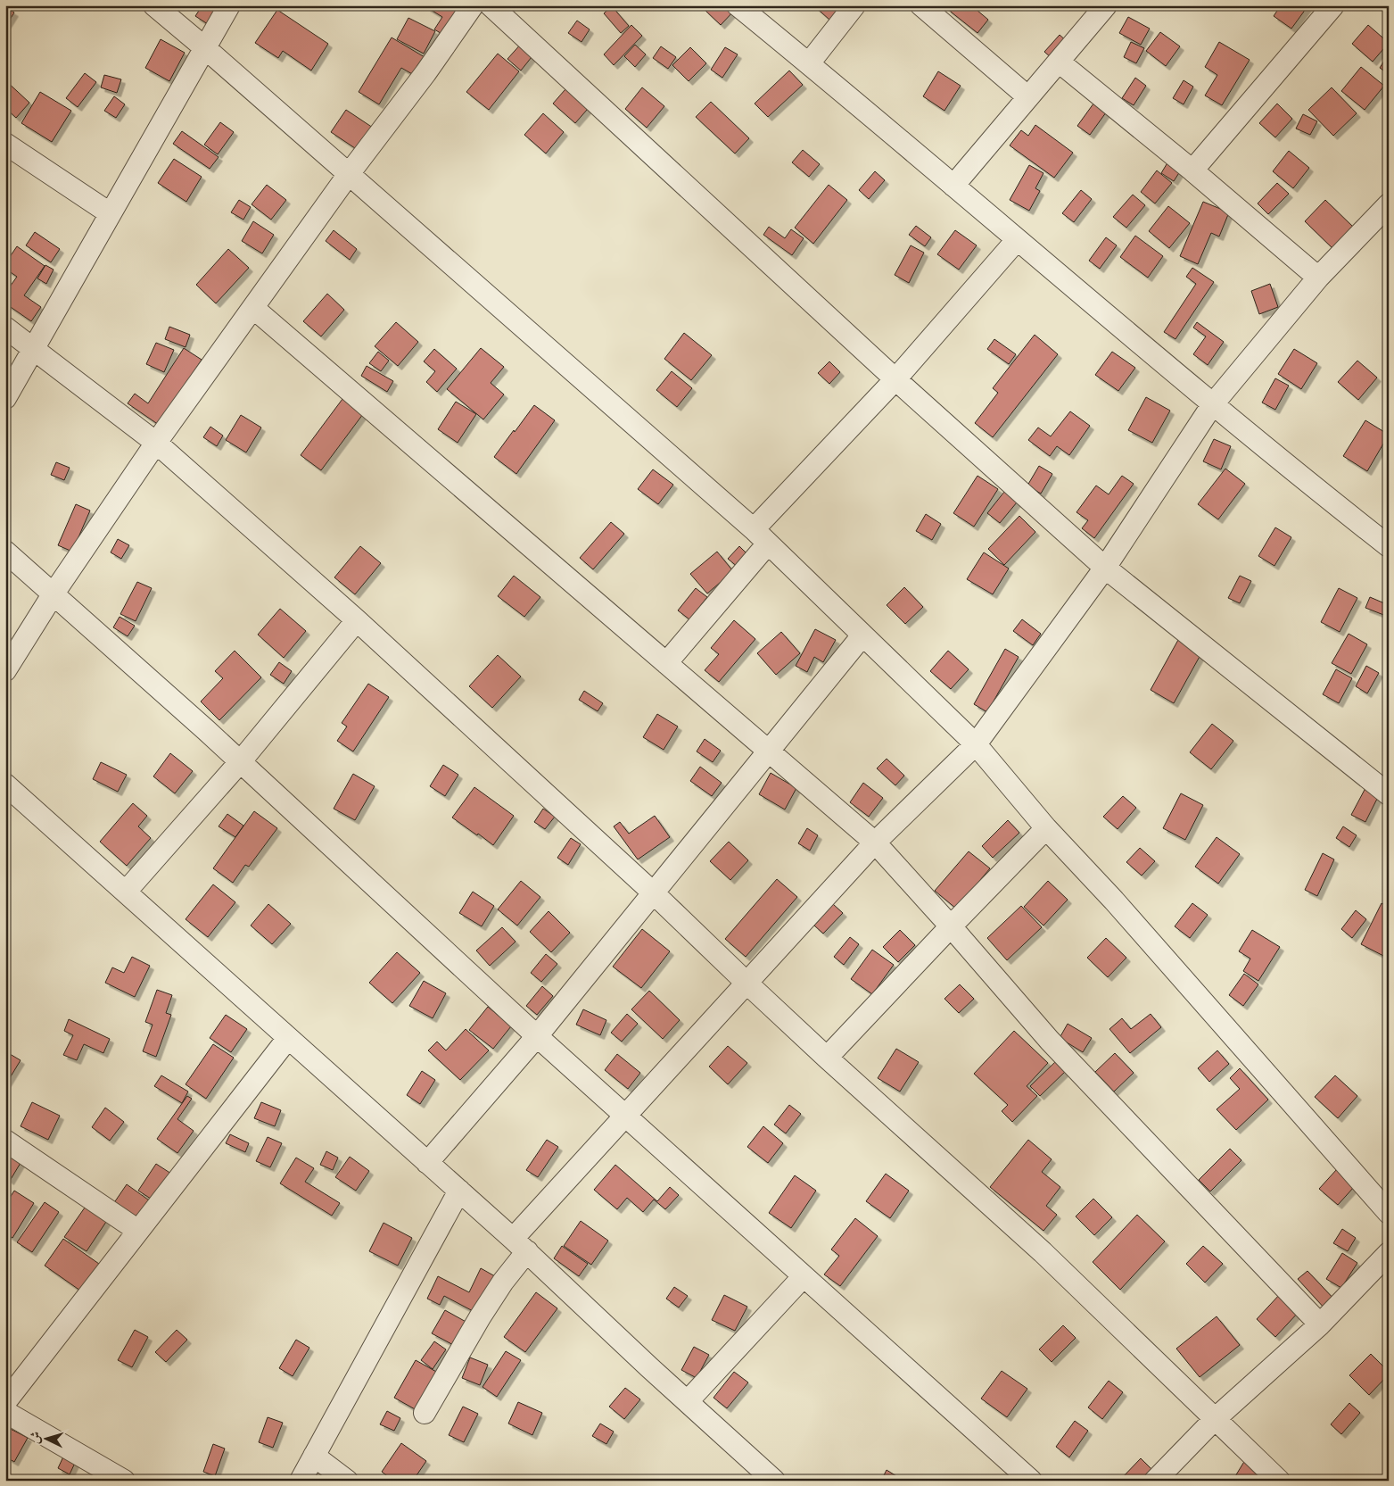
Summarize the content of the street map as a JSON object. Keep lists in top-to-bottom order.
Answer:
{
  "north": "left"
}
